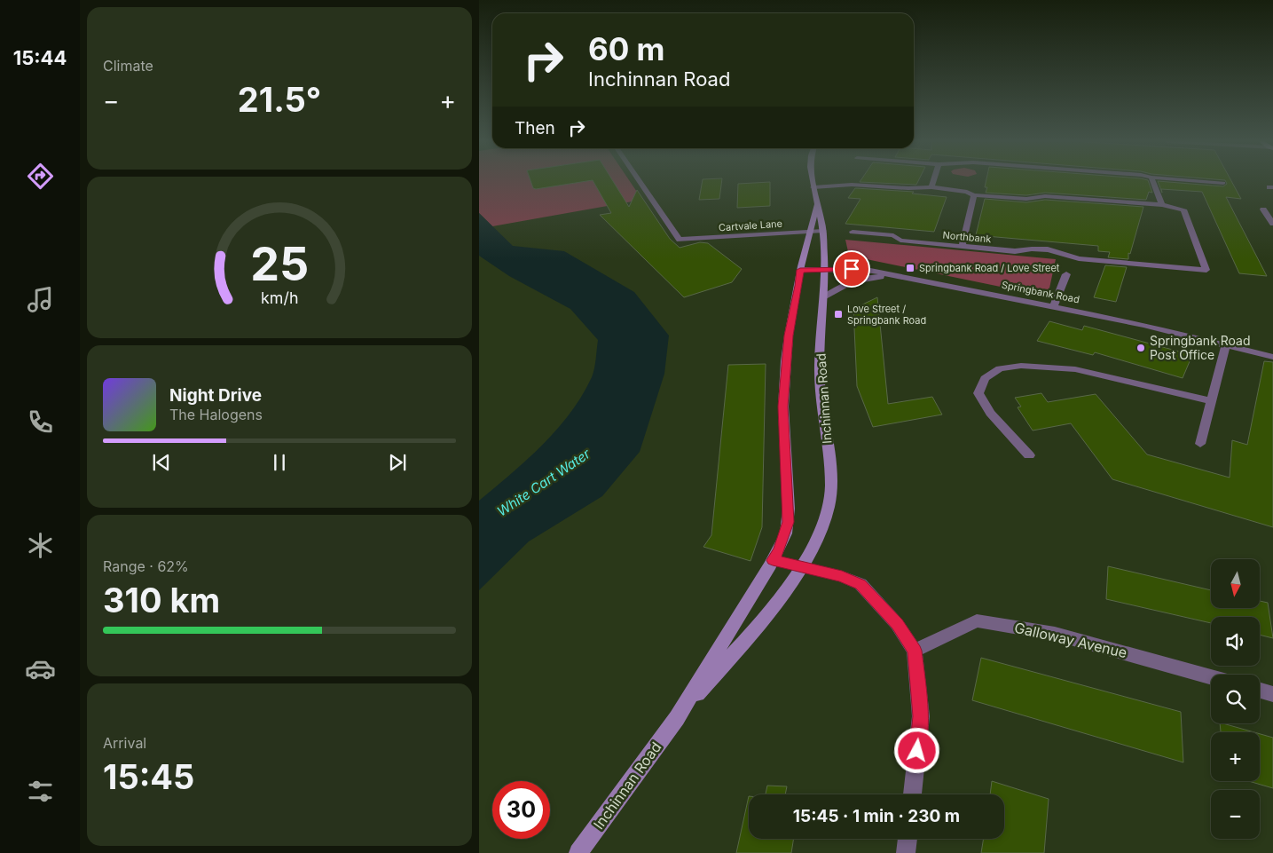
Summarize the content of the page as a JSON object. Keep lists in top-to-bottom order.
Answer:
{
  "streets": {
    "street": [
      "Cartvale Lane",
      "Northbank",
      "Springbank Road",
      "Inchinnan Road",
      "Galloway Avenue"
    ]
  },
  "crossings": [
    ["Cartvale Lane", "Inchinnan Road"],
    ["Springbank Road", "Inchinnan Road"]
  ],
  "water": ["White Cart Water"],
  "places": {
    "transit": ["Springbank Road / Love Street", "Love Street / Springbank Road"],
    "other": ["Springbank Road Post Office"]
  },
  "north": "bottom",
  "page": {
    "tabs": "15:44",
    "tile": [
      "Climate",
      ["Range · 62%", "310 km"],
      ["Arrival", "15:45"]
    ],
    "turn": ["60 m", "Inchinnan Road"],
    "heat": ["−", "21.5°", "+"],
    "then": "Then",
    "song": ["Night Drive", "The Halogens"],
    "map_buttons": ["+", "−"],
    "limit": "30",
    "trip": "15:45 · 1 min · 230 m",
    "gauge": ["25", "km/h"]
  }
}
